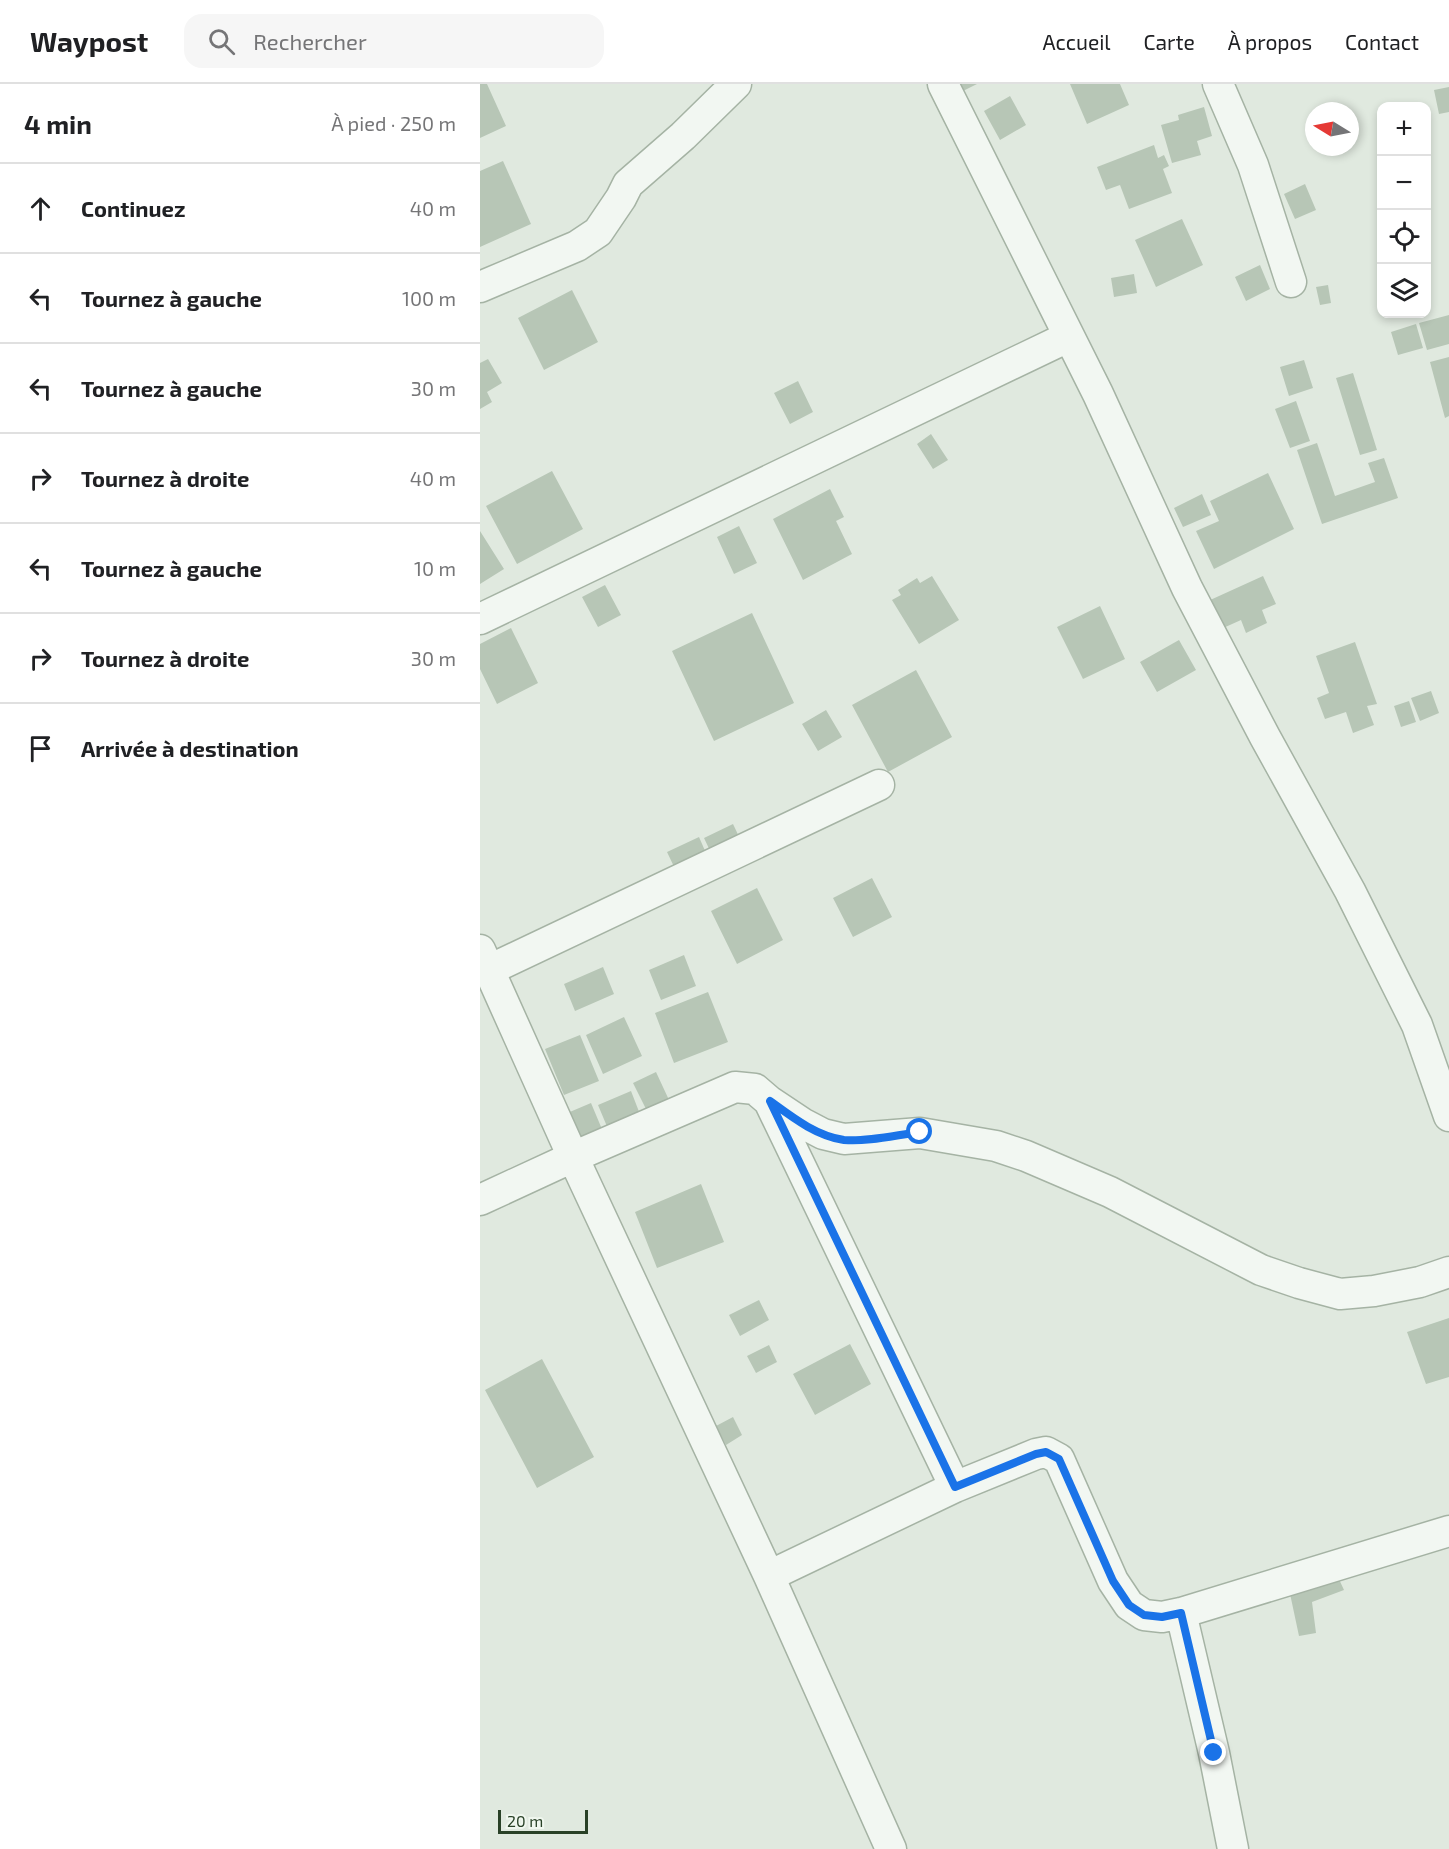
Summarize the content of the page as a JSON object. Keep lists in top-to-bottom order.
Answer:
{
  "scale_bar": "20 m",
  "north": "left",
  "page": {
    "header": "Waypost",
    "search": "Rechercher",
    "nav": [
      "Accueil",
      "Carte",
      "À propos",
      "Contact"
    ],
    "heading": ["4 min", "À pied · 250 m"],
    "map_buttons": ["+", "−"],
    "list": [
      ["Continuez", "40 m"],
      ["Tournez à gauche", "100 m"],
      ["Tournez à gauche", "30 m"],
      ["Tournez à droite", "40 m"],
      ["Tournez à gauche", "10 m"],
      ["Tournez à droite", "30 m"],
      "Arrivée à destination"
    ],
    "scale": "20 m"
  }
}
